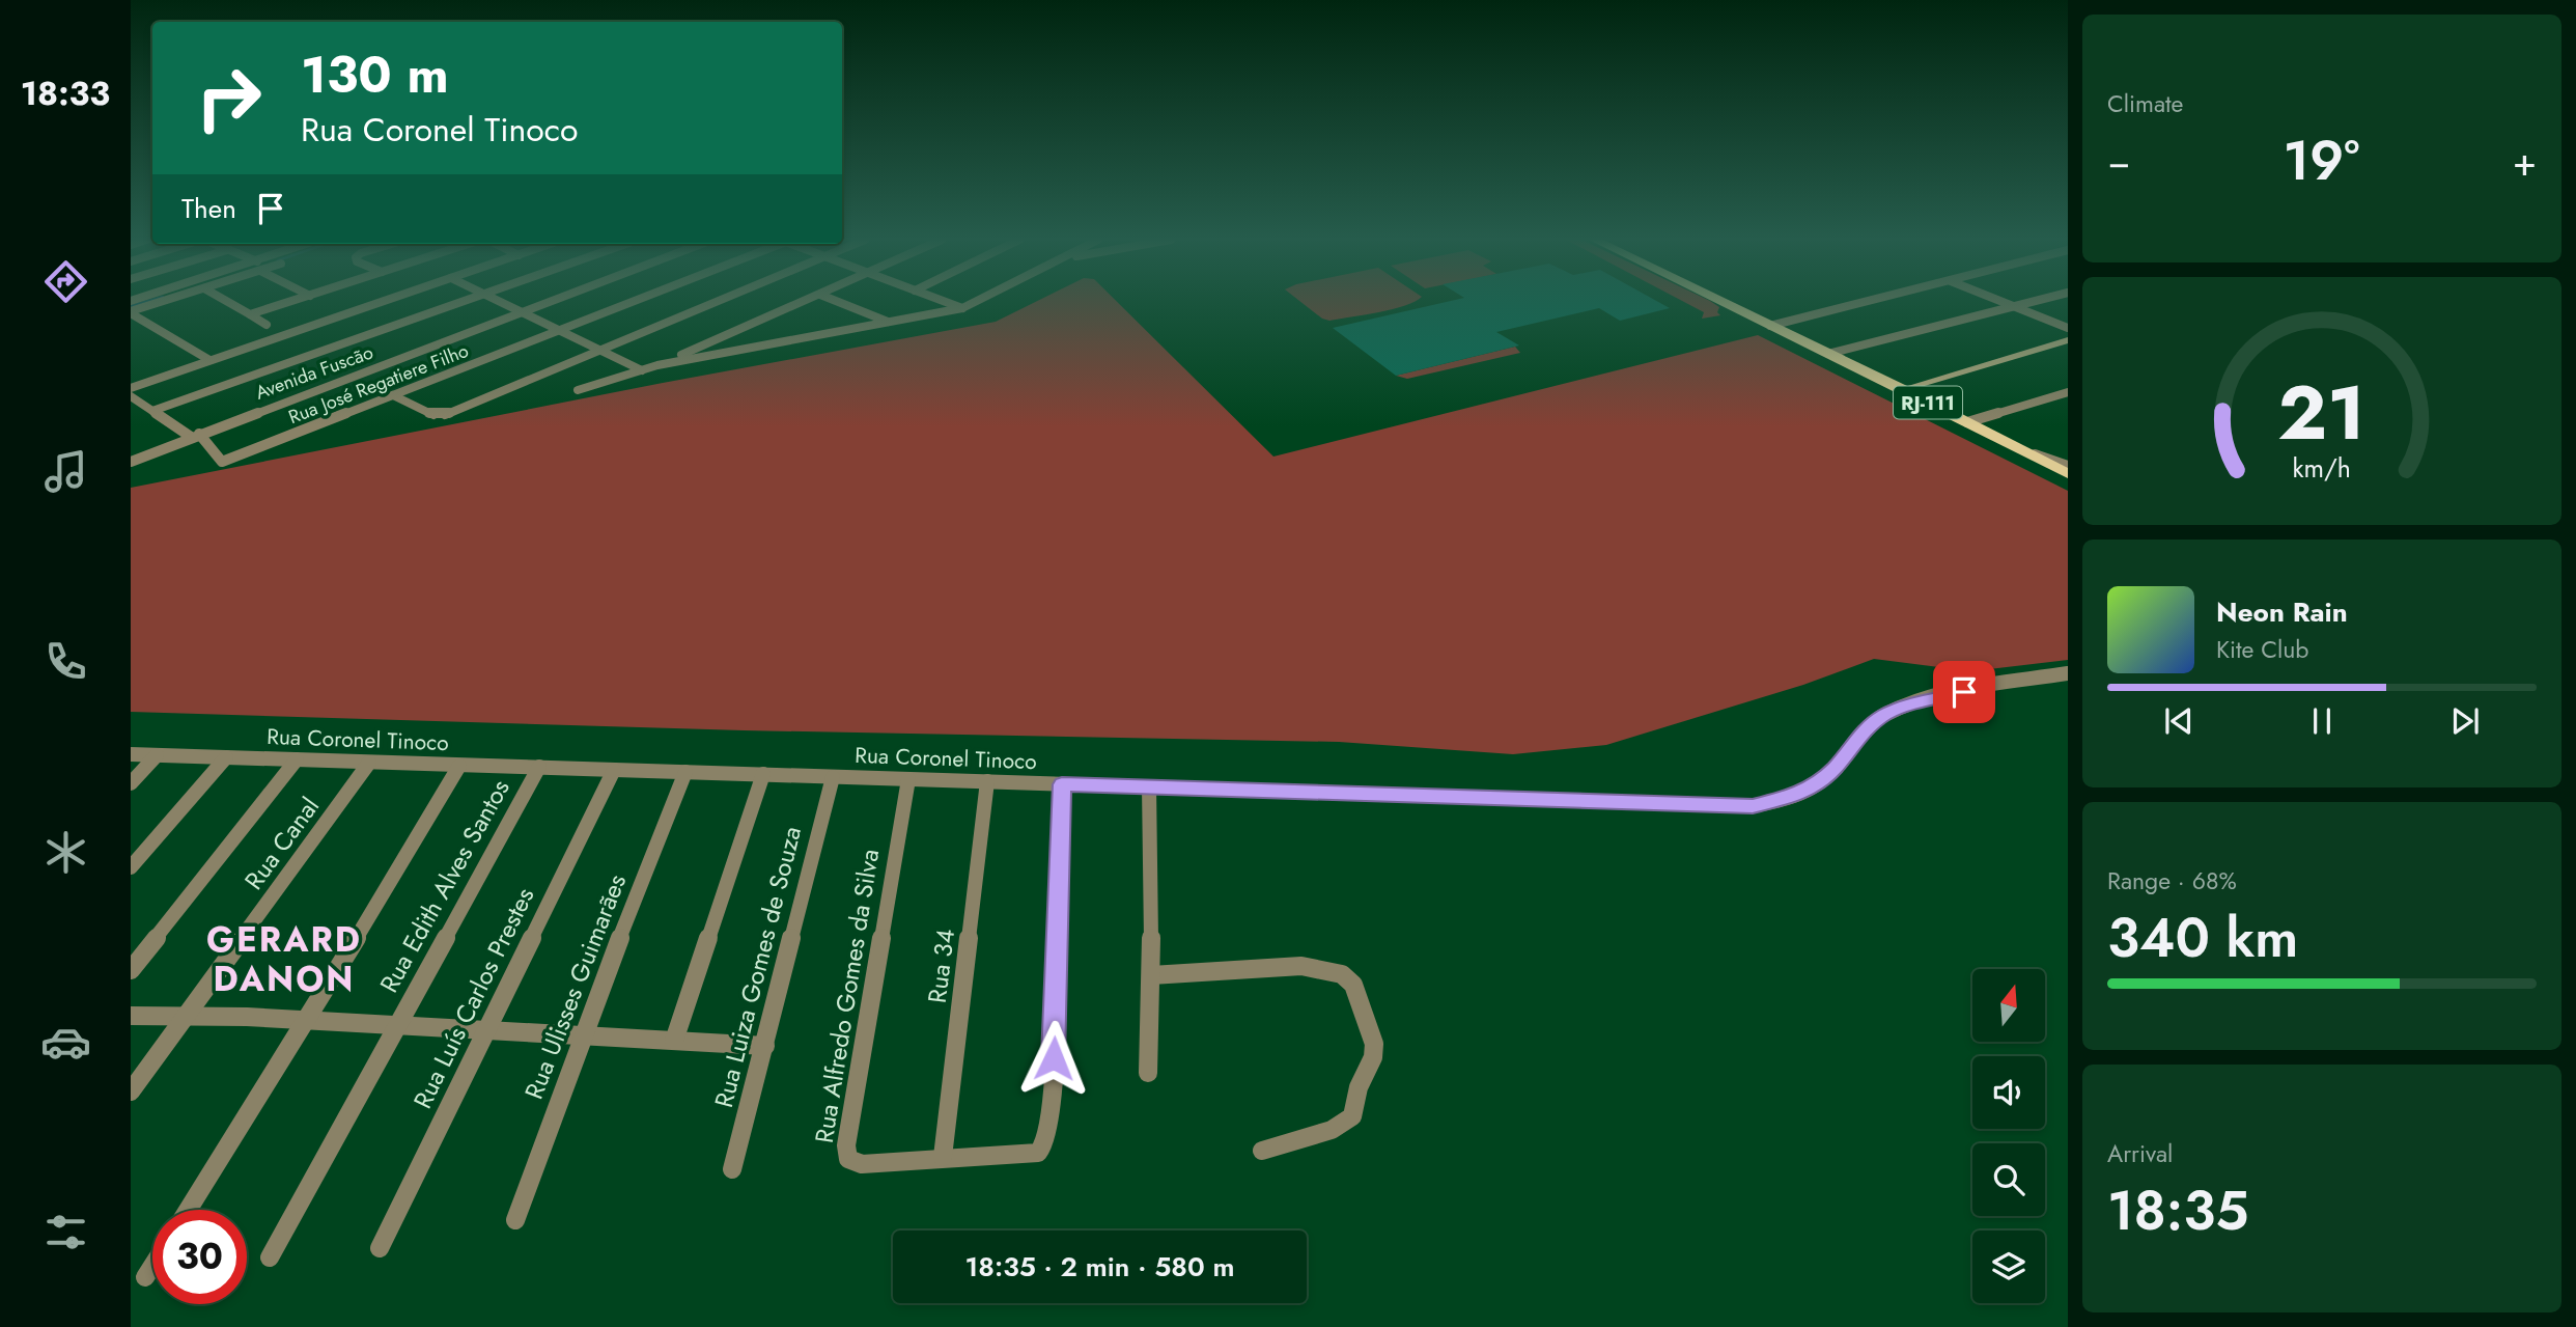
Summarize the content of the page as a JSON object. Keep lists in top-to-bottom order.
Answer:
{
  "streets": {
    "main road": ["RJ-111"],
    "street": [
      "Avenida Fuscão",
      "Rua José Regatiere Filho",
      "Rua Coronel Tinoco",
      "Rua Canal",
      "Rua Edith Alves Santos",
      "Rua 34",
      "Rua Luiza Gomes de Souza",
      "Rua Ulisses Guimarães",
      "Rua Alfredo Gomes da Silva",
      "Rua Luís Carlos Prestes"
    ]
  },
  "crossings": [
    ["Avenida Fuscão", "Rua José Regatiere Filho"],
    ["Rua Coronel Tinoco", "Rua Canal"],
    ["Rua Coronel Tinoco", "Rua Edith Alves Santos"],
    ["Rua Coronel Tinoco", "Rua 34"],
    ["Rua Coronel Tinoco", "Rua Luiza Gomes de Souza"],
    ["Rua Coronel Tinoco", "Rua Ulisses Guimarães"],
    ["Rua Coronel Tinoco", "Rua Alfredo Gomes da Silva"],
    ["Rua Coronel Tinoco", "Rua Luís Carlos Prestes"],
    ["Rua 34", "Rua Alfredo Gomes da Silva"]
  ],
  "districts": ["GERARD DANON"],
  "north": "top",
  "page": {
    "tabs": "18:33",
    "tile": [
      "Climate",
      ["Range · 68%", "340 km"],
      ["Arrival", "18:35"]
    ],
    "turn": ["130 m", "Rua Coronel Tinoco"],
    "heat": ["−", "19°", "+"],
    "then": "Then",
    "song": ["Neon Rain", "Kite Club"],
    "limit": "30",
    "trip": "18:35 · 2 min · 580 m",
    "gauge": ["21", "km/h"]
  }
}
